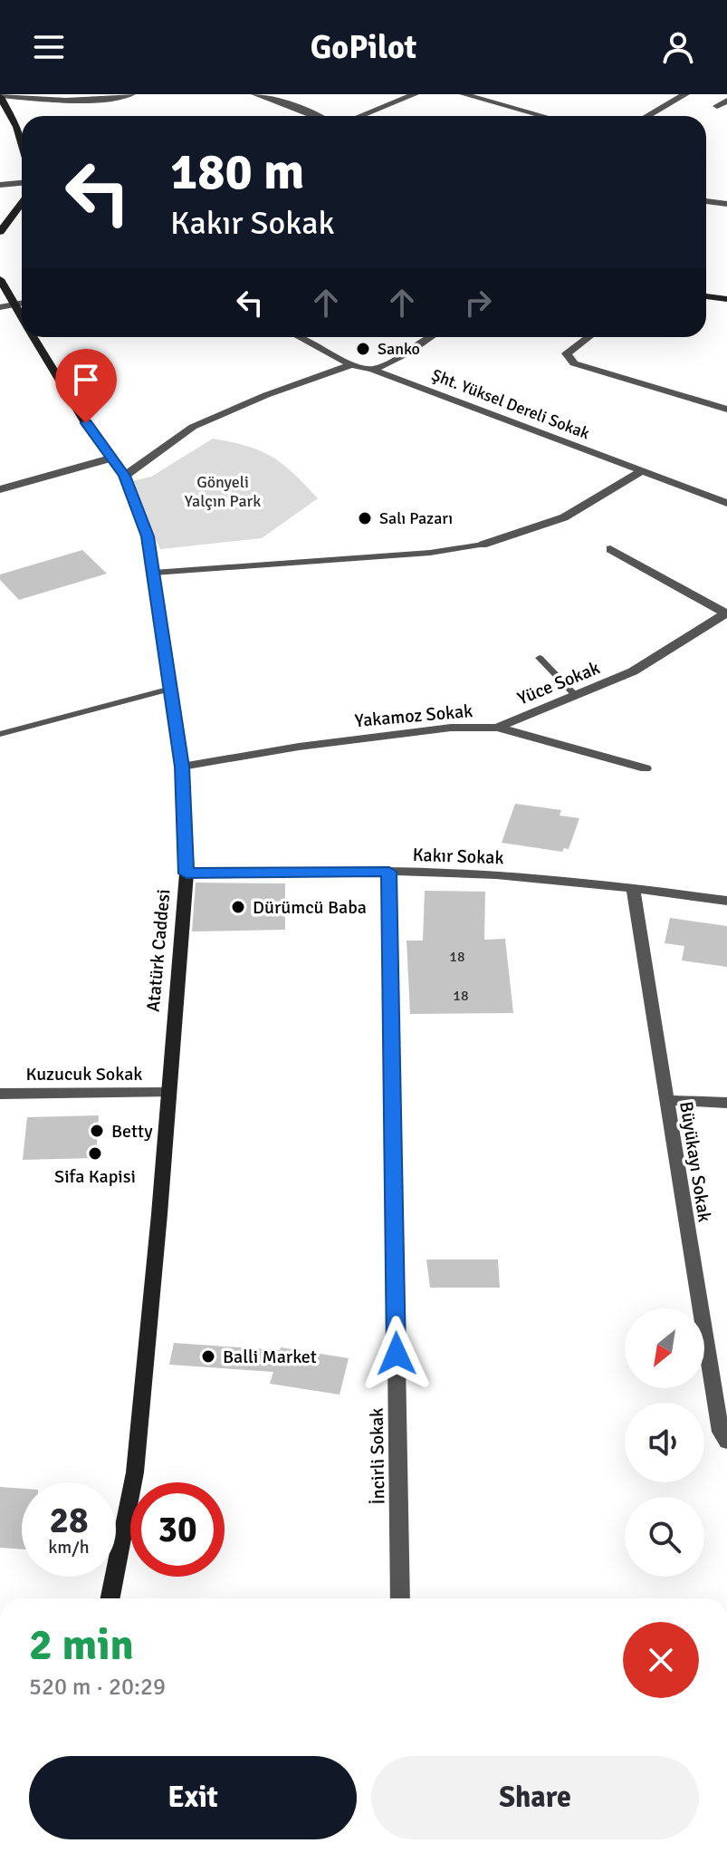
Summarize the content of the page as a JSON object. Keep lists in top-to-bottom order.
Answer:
{
  "streets": {
    "main road": ["Atatürk Caddesi"],
    "street": [
      "Şht. Yüksel Dereli Sokak",
      "Yüce Sokak",
      "Yakamoz Sokak",
      "Kakır Sokak",
      "Kuzucuk Sokak",
      "Büyükayı Sokak",
      "İncirli Sokak"
    ]
  },
  "crossings": [
    ["Yüce Sokak", "Yakamoz Sokak"],
    ["Yakamoz Sokak", "Atatürk Caddesi"],
    ["Kakır Sokak", "Atatürk Caddesi"],
    ["Kakır Sokak", "Büyükayı Sokak"],
    ["Kakır Sokak", "İncirli Sokak"],
    ["Atatürk Caddesi", "Kuzucuk Sokak"]
  ],
  "parks": ["Gönyeli Yalçın Park"],
  "places": [
    "Sanko",
    "Salı Pazarı",
    "Dürümcü Baba",
    "Betty",
    "Sifa Kapisi",
    "Balli Market"
  ],
  "house_numbers": ["18", "18"],
  "north": "bottom left",
  "page": {
    "header": "GoPilot",
    "turn": ["180 m", "Kakır Sokak"],
    "speed": "28 km/h",
    "limit": "30",
    "heading": ["2 min", "520 m · 20:29"],
    "buttons": ["Exit", "Share"]
  }
}
